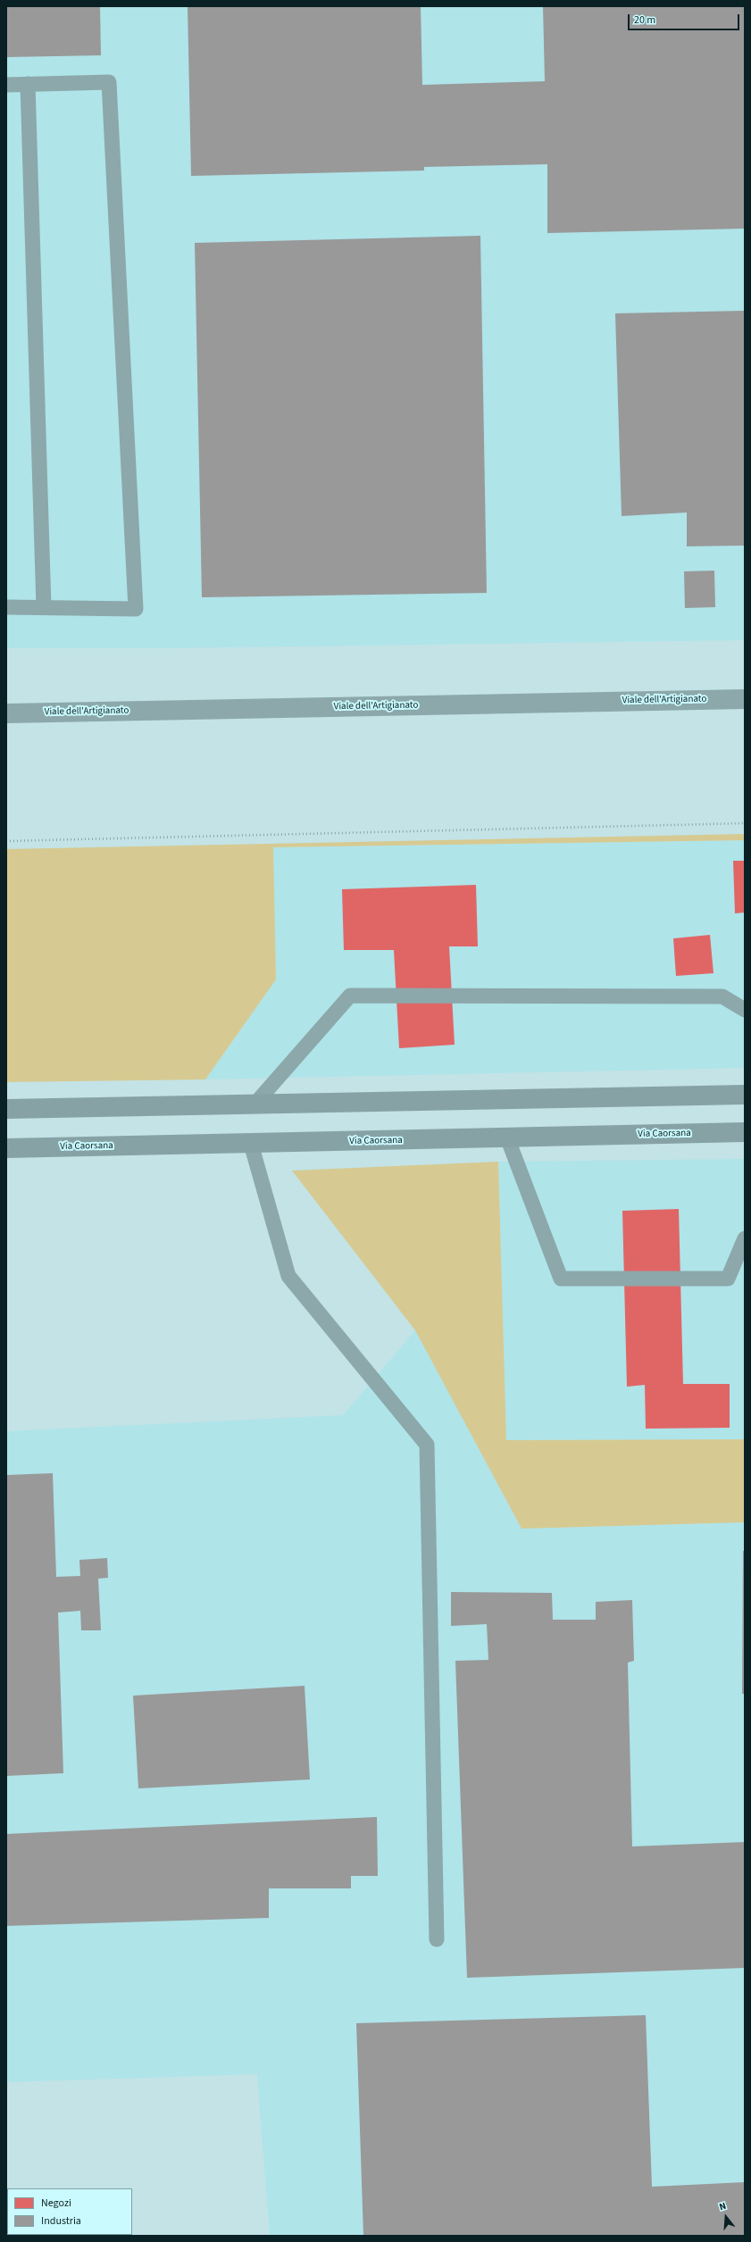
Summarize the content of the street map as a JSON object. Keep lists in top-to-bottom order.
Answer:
{
  "streets": {
    "main road": ["Via Caorsana"],
    "street": ["Viale dell'Artigianato"]
  },
  "legend": ["Negozi", "Industria"],
  "scale_bar": "20 m",
  "north": "top"
}
